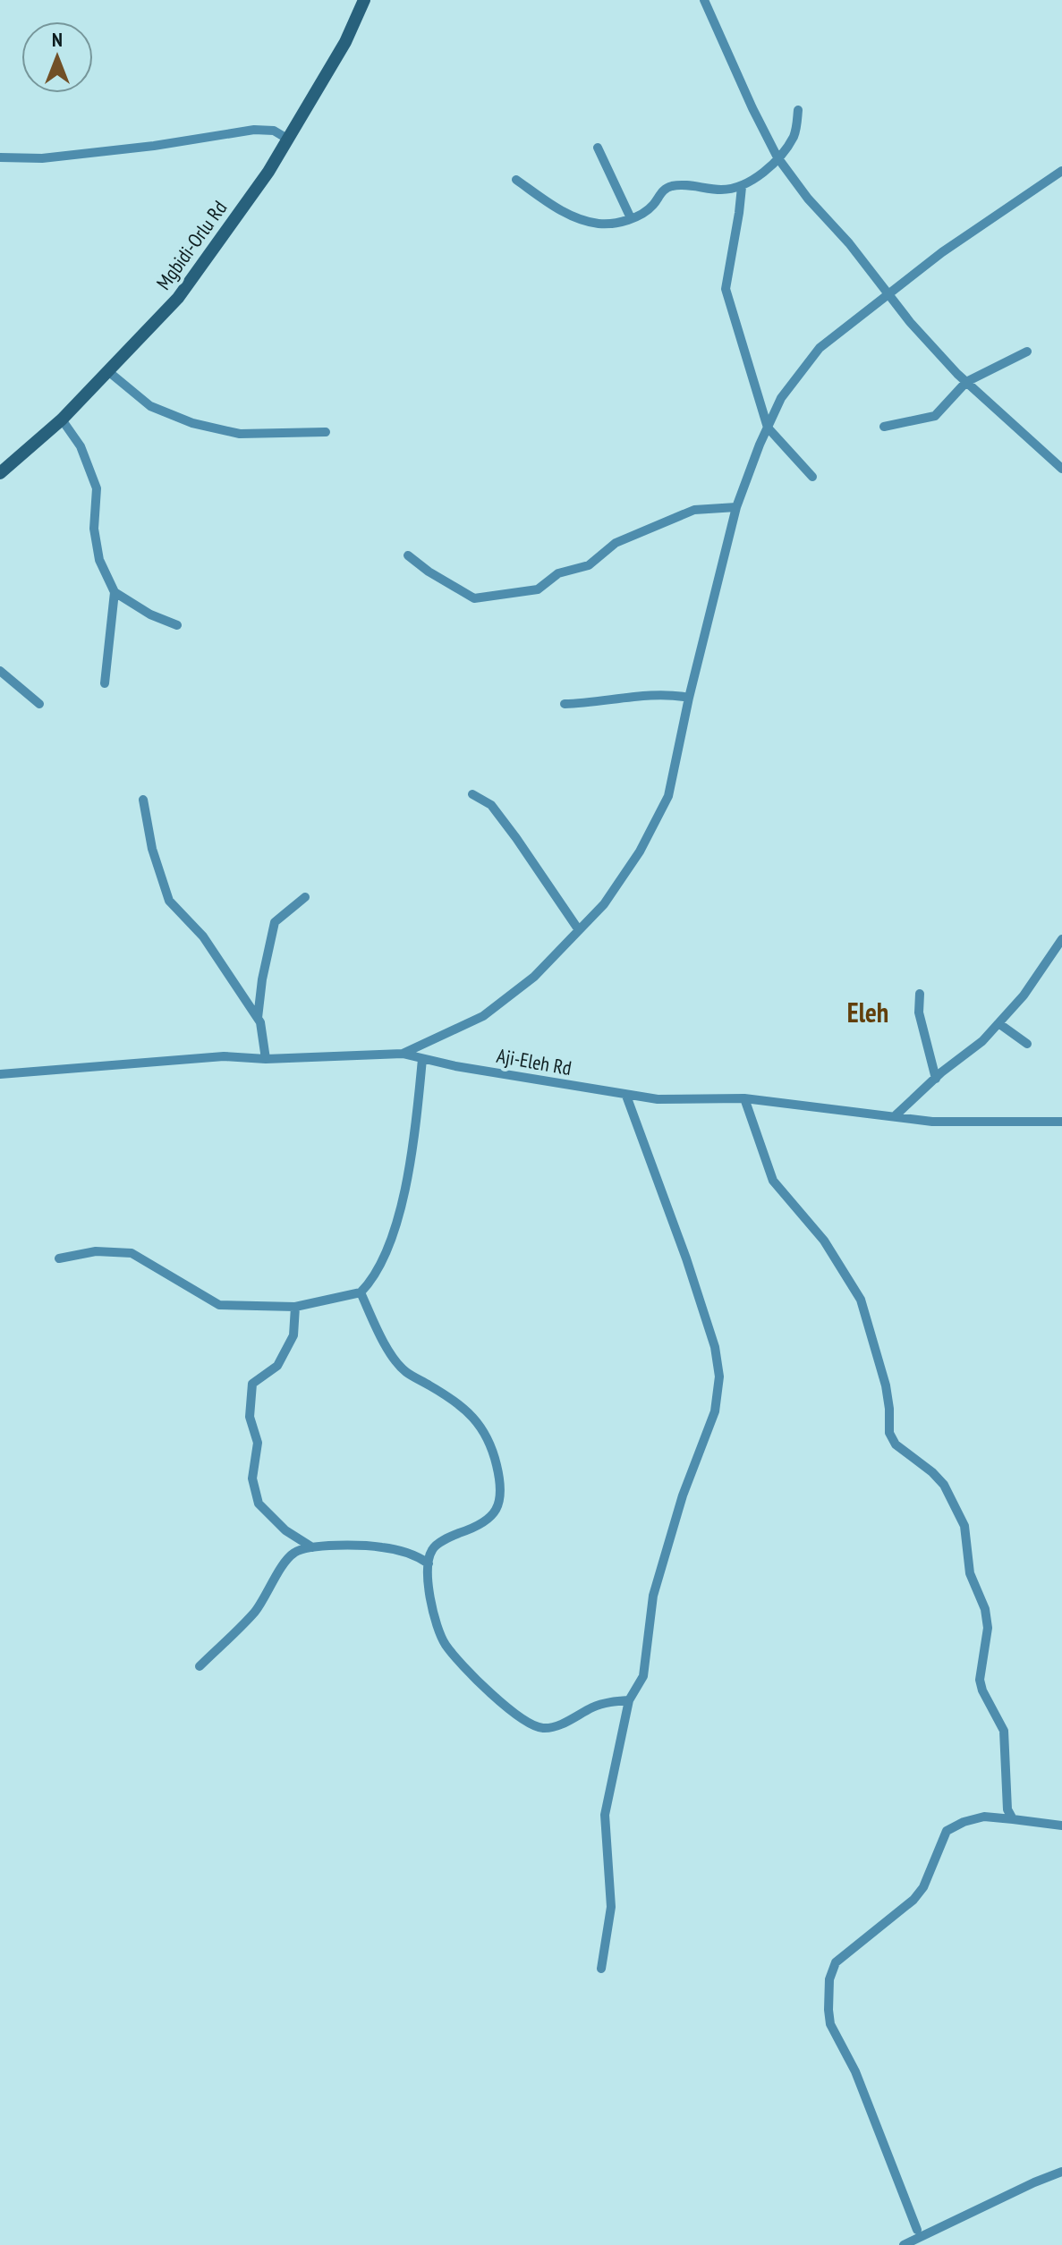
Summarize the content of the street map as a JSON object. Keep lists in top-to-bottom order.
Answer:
{
  "streets": {
    "main road": ["Mgbidi-Orlu Rd"],
    "street": ["Aji-Eleh Rd"]
  },
  "districts": ["Eleh"],
  "north": "top"
}
